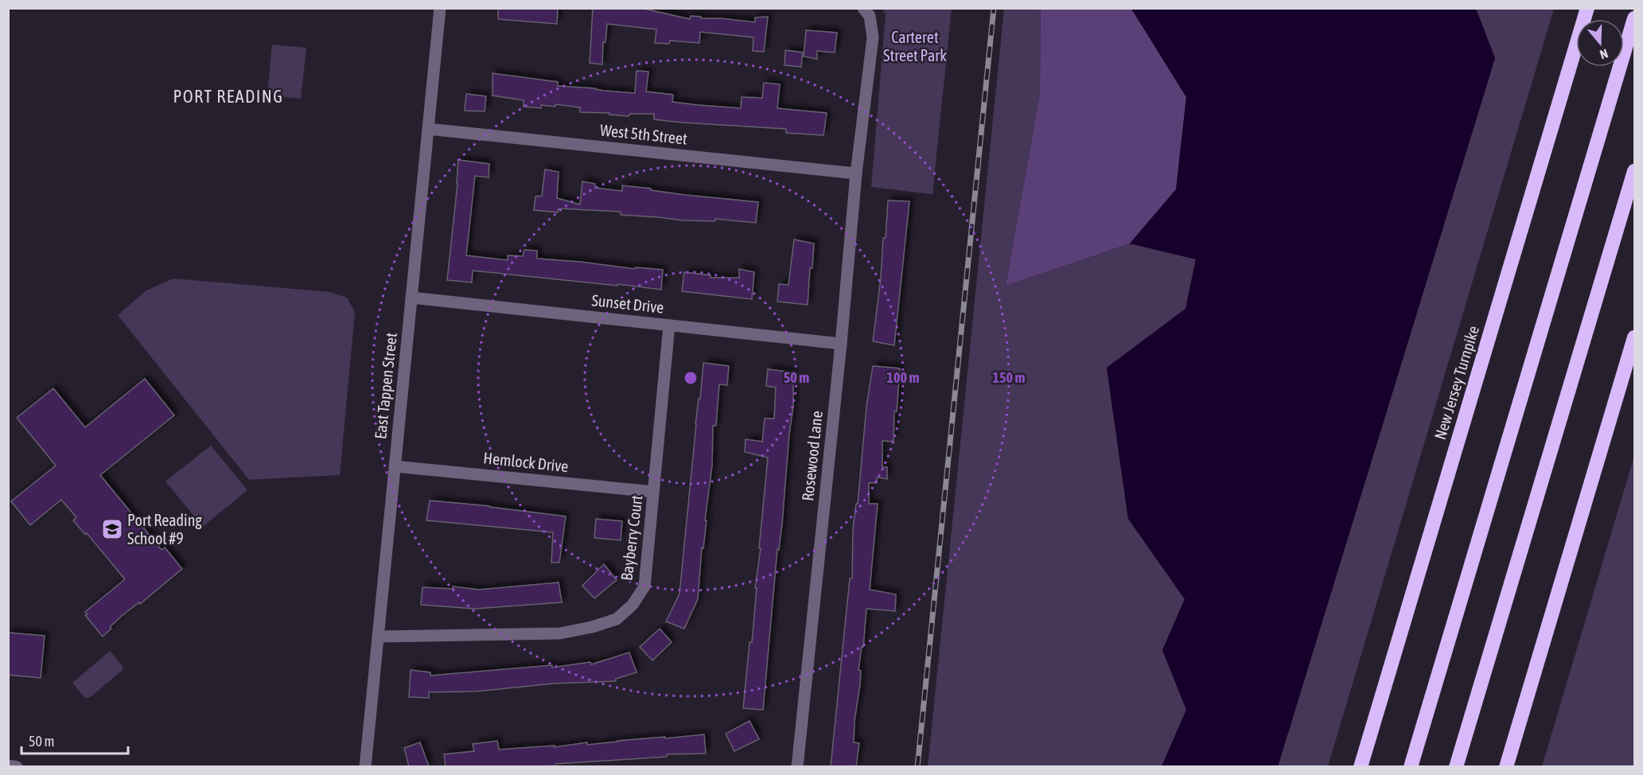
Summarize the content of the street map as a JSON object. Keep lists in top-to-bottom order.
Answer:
{
  "streets": {
    "highway": ["New Jersey Turnpike"],
    "street": [
      "West 5th Street",
      "Sunset Drive",
      "East Tappen Street",
      "Rosewood Lane",
      "Hemlock Drive",
      "Bayberry Court"
    ]
  },
  "crossings": [
    ["West 5th Street", "East Tappen Street"],
    ["West 5th Street", "Rosewood Lane"],
    ["Sunset Drive", "East Tappen Street"],
    ["Sunset Drive", "Rosewood Lane"],
    ["Sunset Drive", "Bayberry Court"],
    ["East Tappen Street", "Hemlock Drive"],
    ["East Tappen Street", "Bayberry Court"],
    ["Hemlock Drive", "Bayberry Court"]
  ],
  "districts": ["PORT READING"],
  "parks": ["Carteret Street Park"],
  "places": {
    "school or university": ["Port Reading School #9"]
  },
  "scale_bar": "50 m",
  "north": "bottom",
  "rings": ["50 m", "100 m", "150 m"]
}
